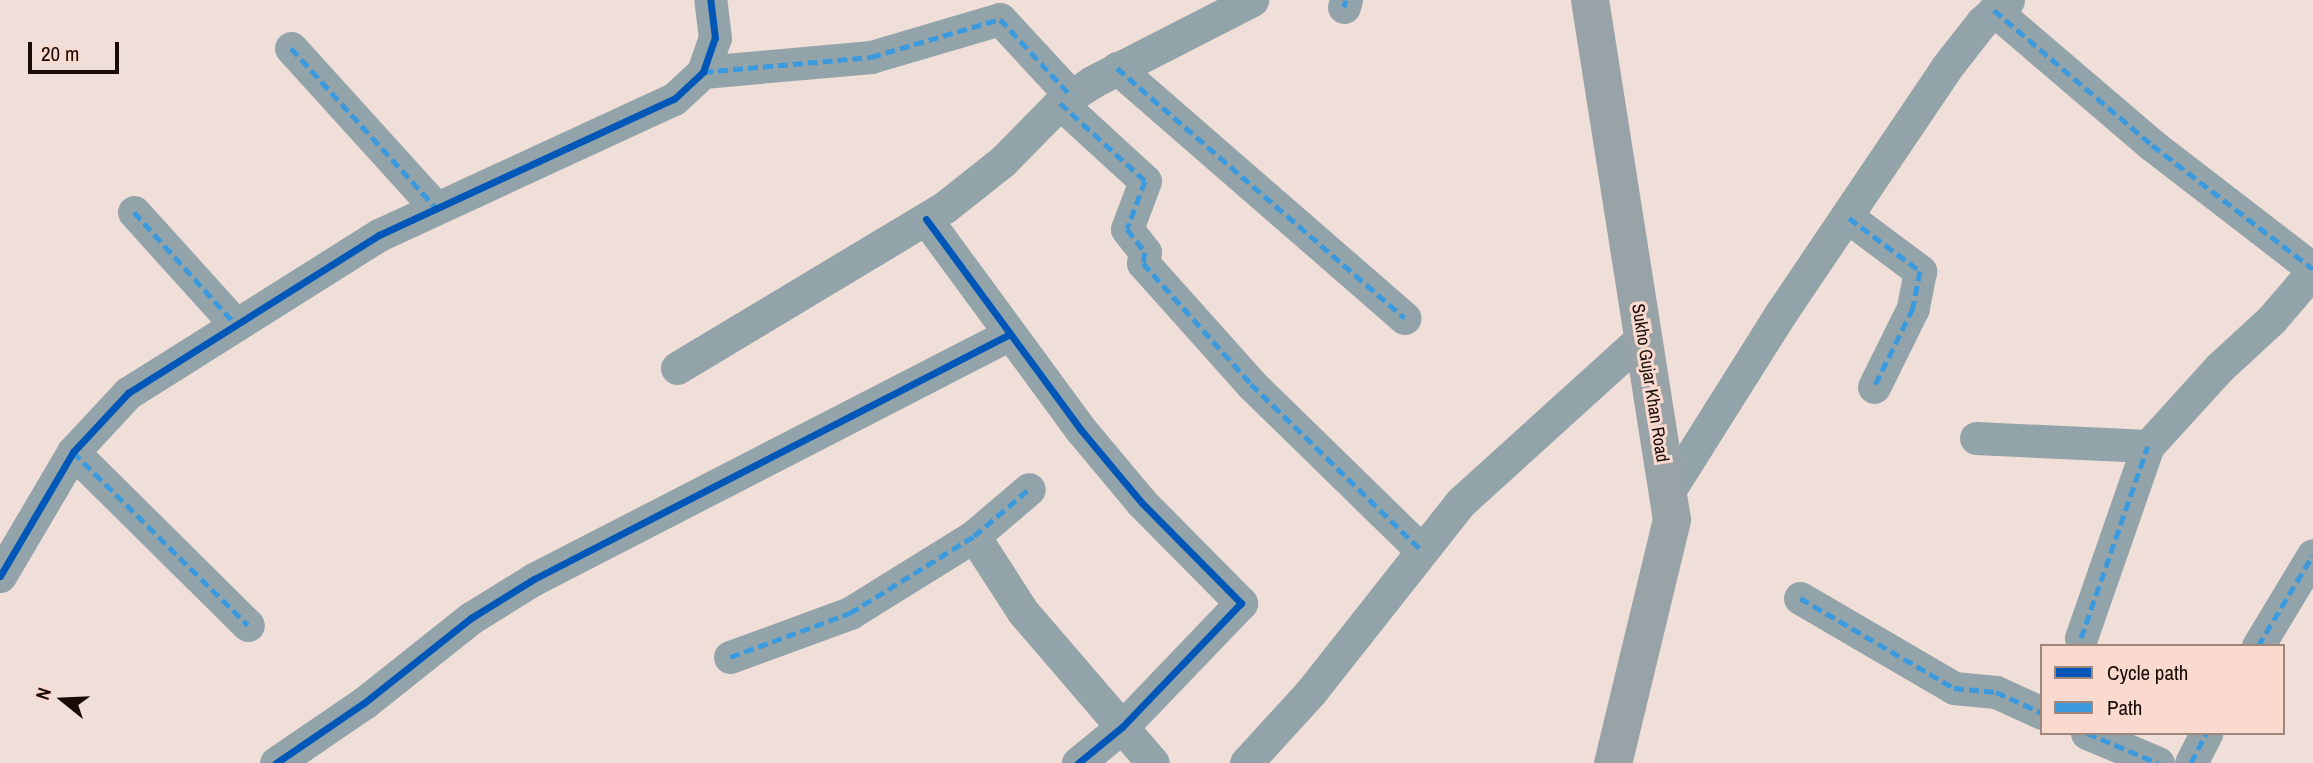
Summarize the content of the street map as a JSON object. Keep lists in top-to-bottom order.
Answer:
{
  "streets": {
    "main road": ["Sukho Gujar Khan Road"]
  },
  "legend": ["Cycle path", "Path"],
  "scale_bar": "20 m",
  "north": "left"
}
